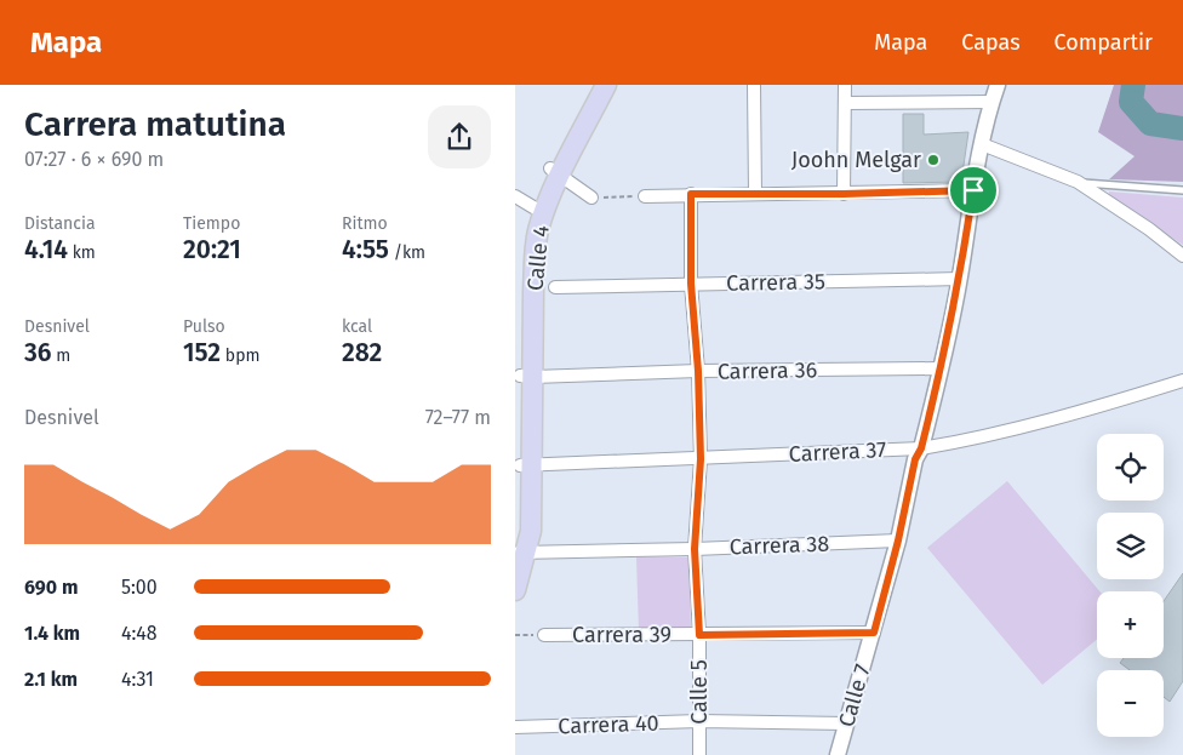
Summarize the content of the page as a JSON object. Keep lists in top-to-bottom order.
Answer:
{
  "streets": {
    "main road": ["Calle 4"],
    "street": [
      "Carrera 35",
      "Carrera 36",
      "Carrera 37",
      "Carrera 38",
      "Carrera 39",
      "Calle 5",
      "Calle 7",
      "Carrera 40"
    ]
  },
  "crossings": [
    ["Calle 4", "Carrera 36"],
    ["Calle 4", "Carrera 37"],
    ["Calle 4", "Carrera 38"],
    ["Carrera 35", "Calle 5"],
    ["Carrera 35", "Calle 7"],
    ["Carrera 36", "Calle 5"],
    ["Carrera 36", "Calle 7"],
    ["Carrera 37", "Calle 5"],
    ["Carrera 37", "Calle 7"],
    ["Carrera 38", "Calle 5"],
    ["Carrera 38", "Calle 7"],
    ["Carrera 39", "Calle 5"],
    ["Carrera 39", "Calle 7"],
    ["Calle 5", "Carrera 40"],
    ["Calle 7", "Carrera 40"]
  ],
  "places": ["Joohn Melgar"],
  "page": {
    "header": "Mapa",
    "nav": ["Mapa", "Capas", "Compartir"],
    "heading": ["Carrera matutina", "07:27 · 6 × 690 m"],
    "stats": [
      ["Distancia", "4.14 km"],
      ["Tiempo", "20:21"],
      ["Ritmo", "4:55 /km"],
      ["Desnivel", "36 m"],
      ["Pulso", "152 bpm"],
      ["kcal", "282"]
    ],
    "chart": ["Desnivel", "72–77 m"],
    "map_buttons": ["+", "−"],
    "list": [
      {
        "name": "690 m",
        "note": "5:00"
      },
      {
        "name": "1.4 km",
        "note": "4:48"
      },
      {
        "name": "2.1 km",
        "note": "4:31"
      }
    ]
  }
}
